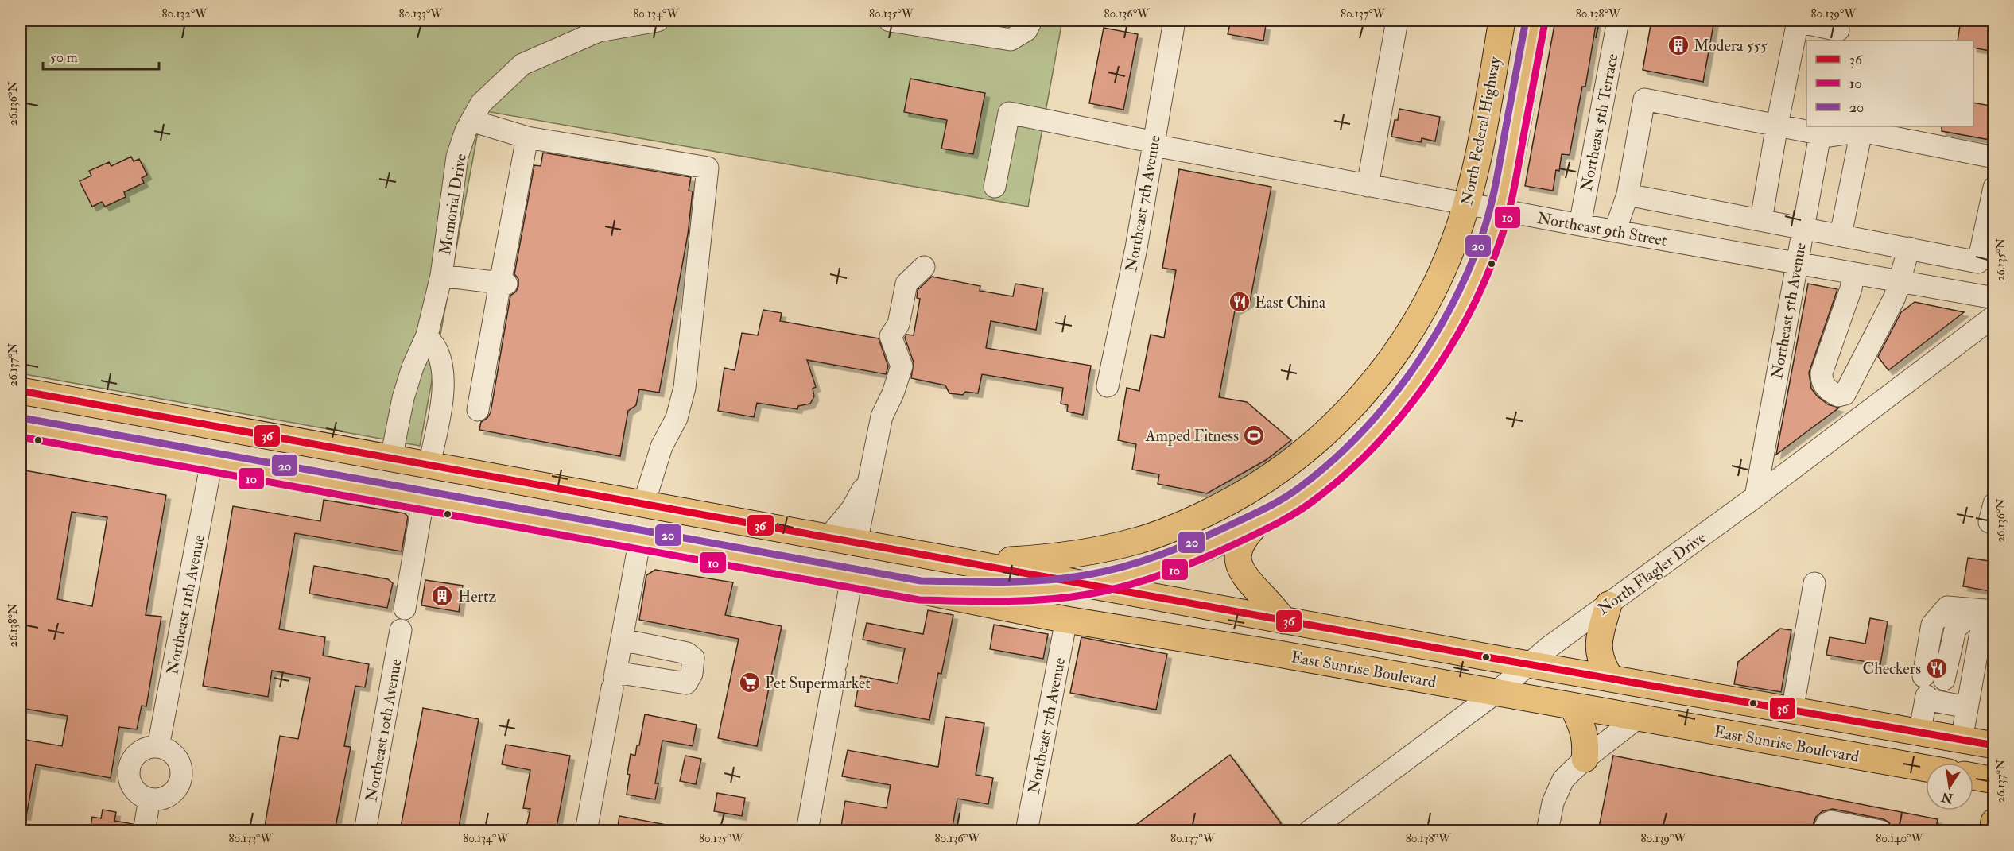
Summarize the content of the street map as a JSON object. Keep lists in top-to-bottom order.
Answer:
{
  "streets": {
    "main road": ["North Federal Highway", "East Sunrise Boulevard"],
    "street": [
      "Northeast 5th Terrace",
      "Northeast 7th Avenue",
      "Memorial Drive",
      "Northeast 9th Street",
      "Northeast 5th Avenue",
      "North Flagler Drive",
      "Northeast 11th Avenue",
      "Northeast 10th Avenue"
    ]
  },
  "crossings": [
    ["Northeast 5th Terrace", "Northeast 9th Street"],
    ["North Federal Highway", "Northeast 9th Street"],
    ["Northeast 7th Avenue", "Northeast 9th Street"],
    ["Northeast 7th Avenue", "East Sunrise Boulevard"],
    ["Northeast 9th Street", "Northeast 5th Avenue"],
    ["Northeast 5th Avenue", "North Flagler Drive"],
    ["North Flagler Drive", "East Sunrise Boulevard"]
  ],
  "places": {
    "building": ["Modera 555", "Hertz"],
    "restaurant": ["East China", "Checkers"],
    "sports": ["Amped Fitness"],
    "supermarket": ["Pet Supermarket"]
  },
  "lines": ["transit line 20", "transit line 10", "transit line 36"],
  "legend": ["36", "10", "20"],
  "scale_bar": "50 m",
  "north": "bottom",
  "coordinates": [
    "80.132°W",
    "80.133°W",
    "80.134°W",
    "80.135°W",
    "80.136°W",
    "80.137°W",
    "80.138°W",
    "80.139°W",
    "26.136°N",
    "26.135°N",
    "26.137°N",
    "26.138°N",
    "80.140°W"
  ]
}
